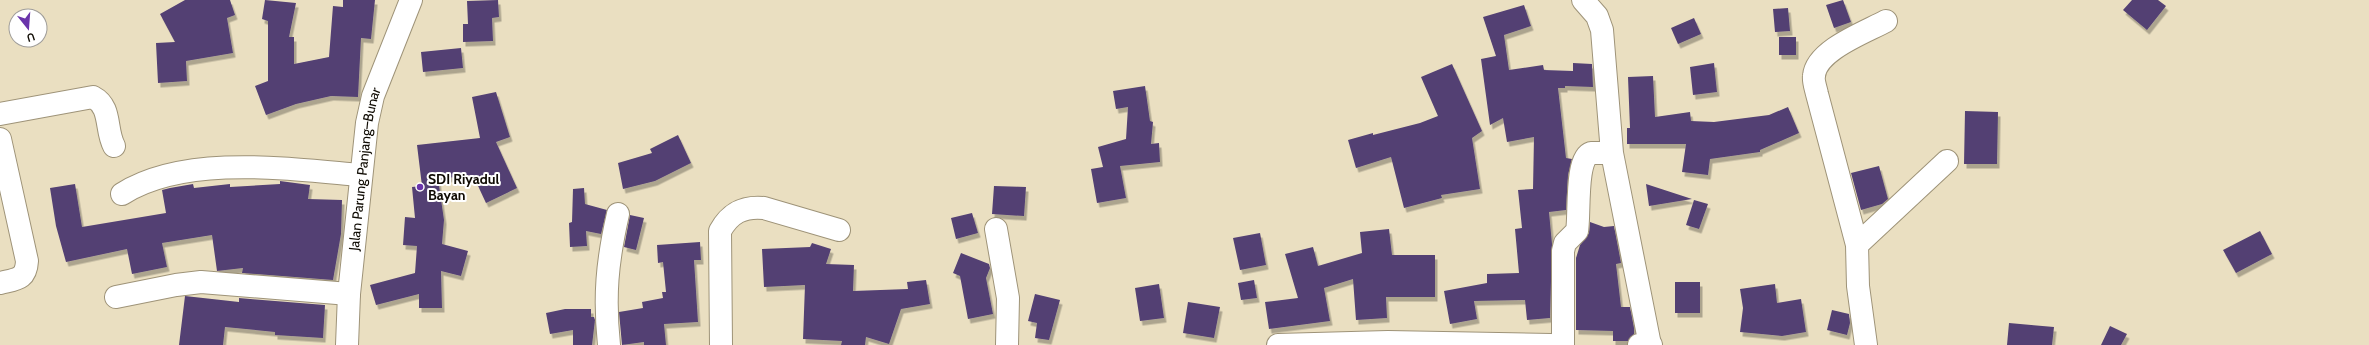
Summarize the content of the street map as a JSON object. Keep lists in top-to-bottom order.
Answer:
{
  "streets": {
    "street": ["Jalan Parung Panjang–Bunar"]
  },
  "places": ["SDI Riyadul Bayan"],
  "north": "bottom"
}
